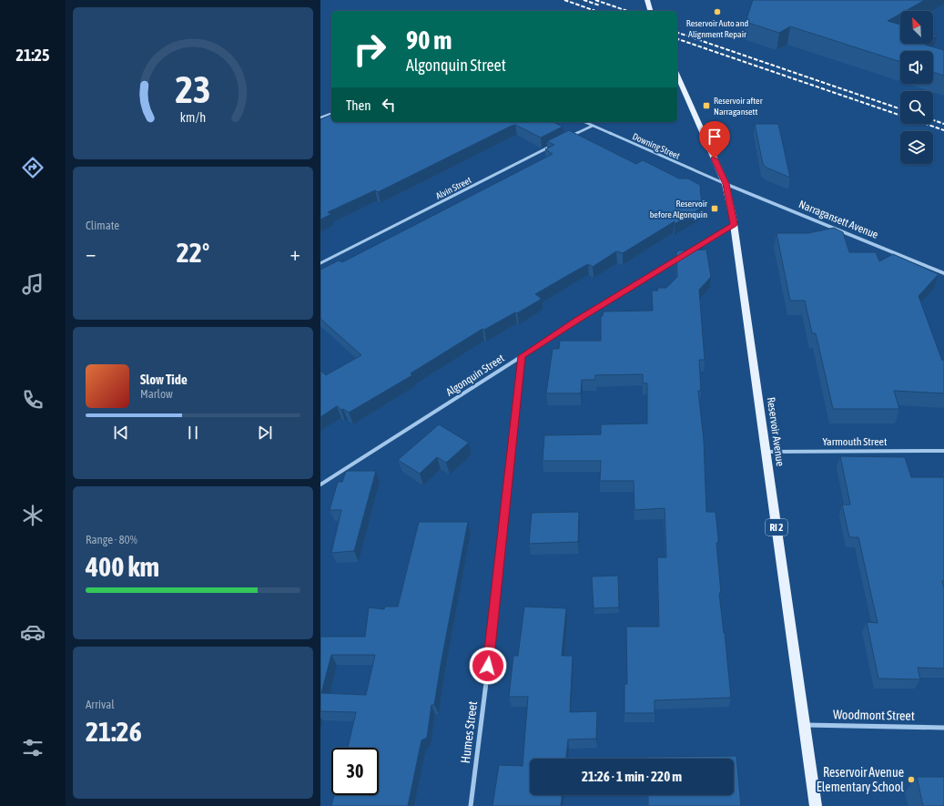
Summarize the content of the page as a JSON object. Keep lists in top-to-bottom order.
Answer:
{
  "streets": {
    "main road": ["Reservoir Avenue", "RI 2"],
    "street": [
      "Downing Street",
      "Alvin Street",
      "Narragansett Avenue",
      "Algonquin Street",
      "Yarmouth Street",
      "Woodmont Street",
      "Humes Street"
    ]
  },
  "crossings": [
    ["Downing Street", "Narragansett Avenue"],
    ["Downing Street", "Reservoir Avenue"],
    ["Narragansett Avenue", "Reservoir Avenue"],
    ["Algonquin Street", "Reservoir Avenue"],
    ["Algonquin Street", "Humes Street"],
    ["Reservoir Avenue", "Yarmouth Street"],
    ["Reservoir Avenue", "Woodmont Street"]
  ],
  "places": {
    "other": ["Reservoir Auto and Alignment Repair", "Reservoir Avenue Elementary School"],
    "transit": ["Reservoir after Narragansett", "Reservoir before Algonquin"]
  },
  "north": "top left",
  "page": {
    "tabs": "21:25",
    "turn": ["90 m", "Algonquin Street"],
    "then": "Then",
    "tile": [
      "Climate",
      ["Range · 80%", "400 km"],
      ["Arrival", "21:26"]
    ],
    "heat": ["−", "22°", "+"],
    "song": ["Slow Tide", "Marlow"],
    "limit": "30",
    "trip": "21:26 · 1 min · 220 m",
    "gauge": ["23", "km/h"]
  }
}
